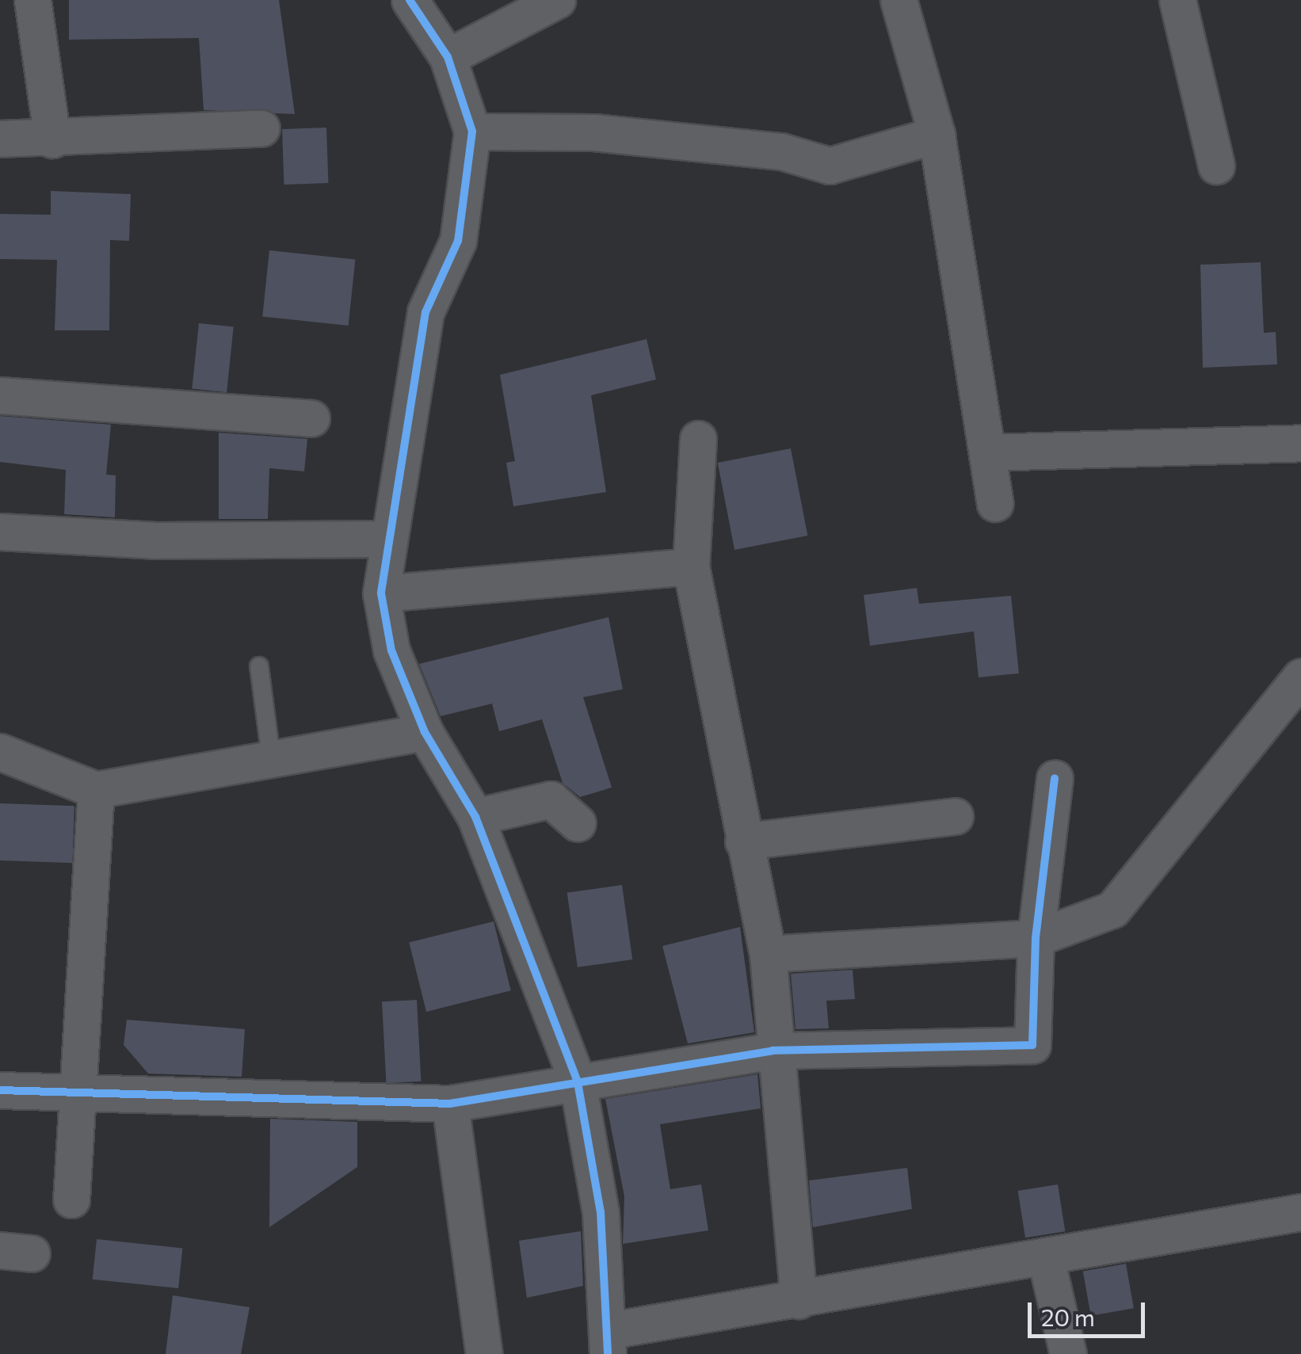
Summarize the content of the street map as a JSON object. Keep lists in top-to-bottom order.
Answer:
{
  "scale_bar": "20 m"
}
